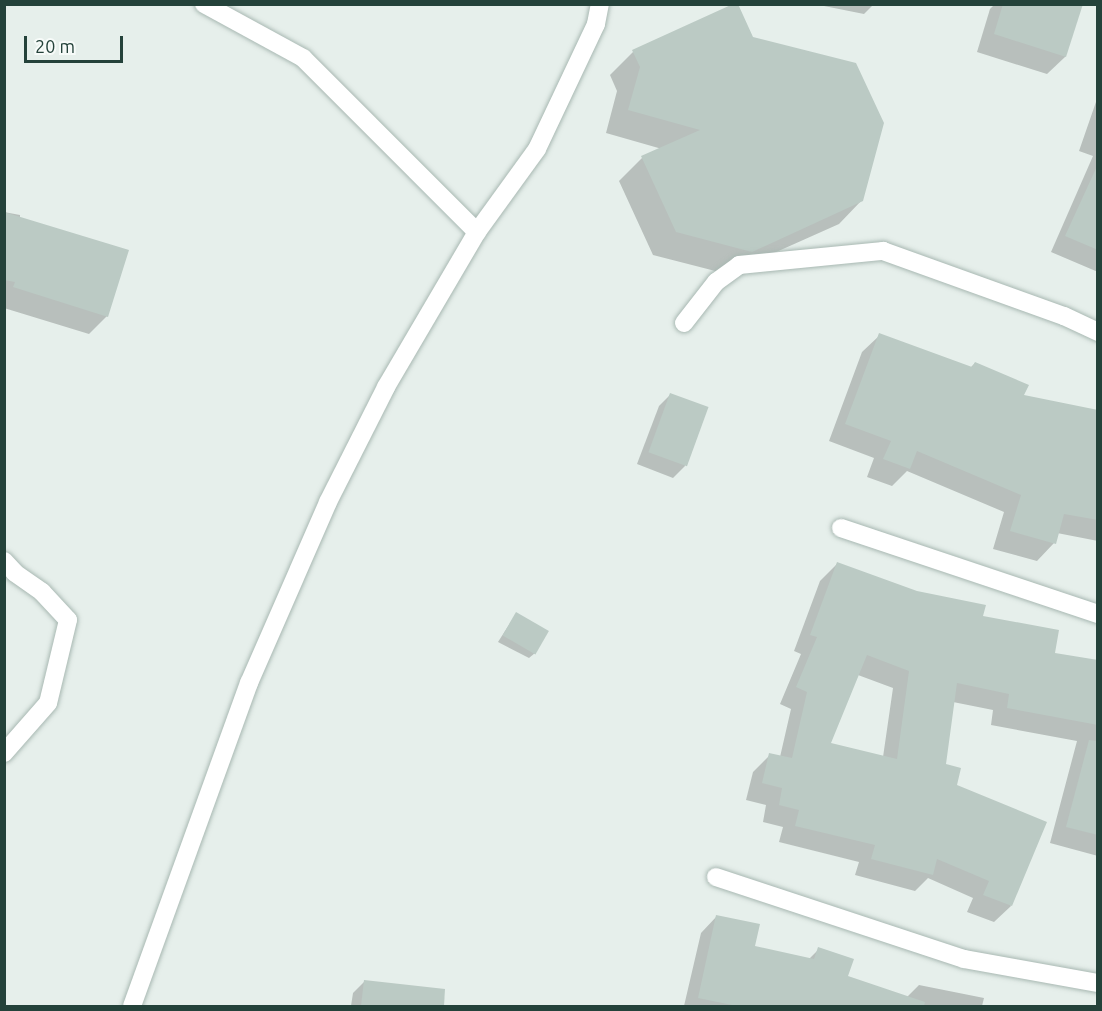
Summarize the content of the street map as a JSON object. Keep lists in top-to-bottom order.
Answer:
{
  "scale_bar": "20 m"
}
